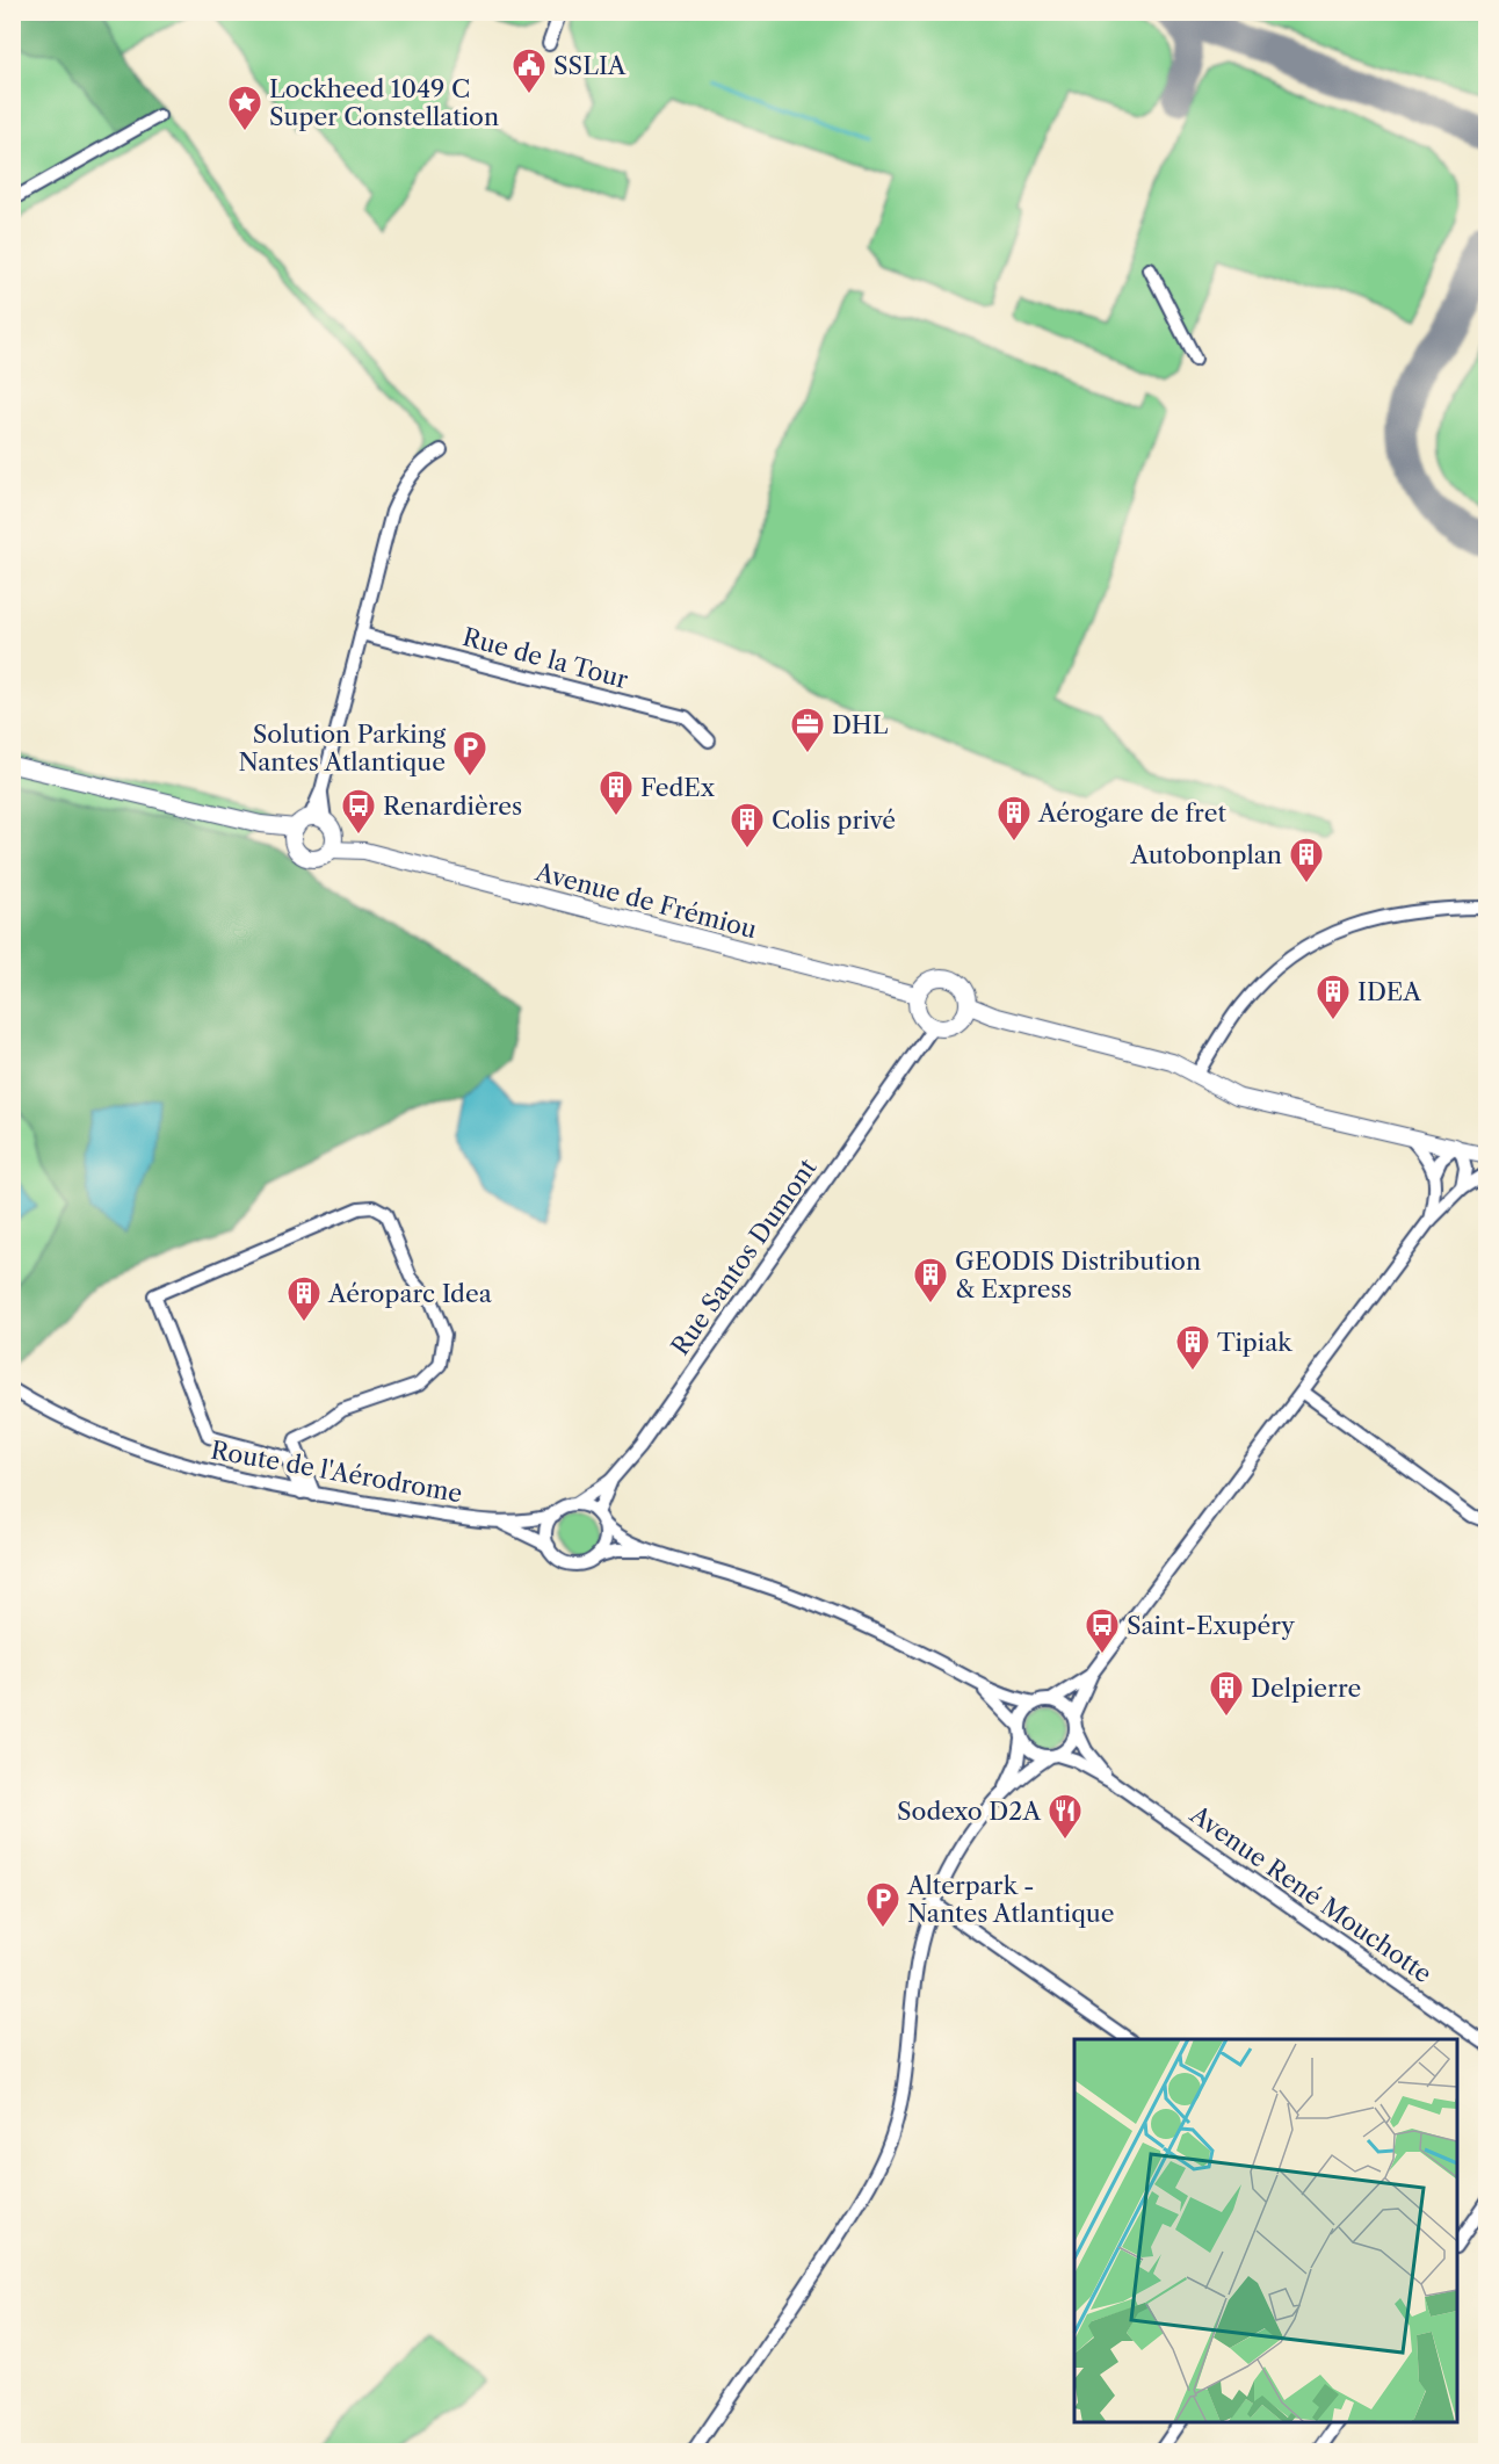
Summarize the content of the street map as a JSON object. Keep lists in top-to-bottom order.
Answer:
{
  "streets": {
    "main road": ["Avenue de Frémiou"],
    "street": [
      "Rue de la Tour",
      "Rue Santos Dumont",
      "Route de l'Aérodrome",
      "Avenue René Mouchotte"
    ]
  },
  "crossings": [
    ["Avenue de Frémiou", "Rue Santos Dumont"],
    ["Rue Santos Dumont", "Route de l'Aérodrome"]
  ],
  "places": {
    "public building": ["SSLIA"],
    "place": ["Lockheed 1049 C Super Constellation"],
    "office": ["DHL"],
    "parking": ["Solution Parking Nantes Atlantique", "Alterpark - Nantes Atlantique"],
    "building": [
      "FedEx",
      "Aérogare de fret",
      "Colis privé",
      "Autobonplan",
      "IDEA",
      "GEODIS Distribution & Express",
      "Aéroparc Idea",
      "Tipiak",
      "Delpierre"
    ],
    "bus stop": ["Renardières", "Saint-Exupéry"],
    "restaurant": ["Sodexo D2A"]
  }
}
